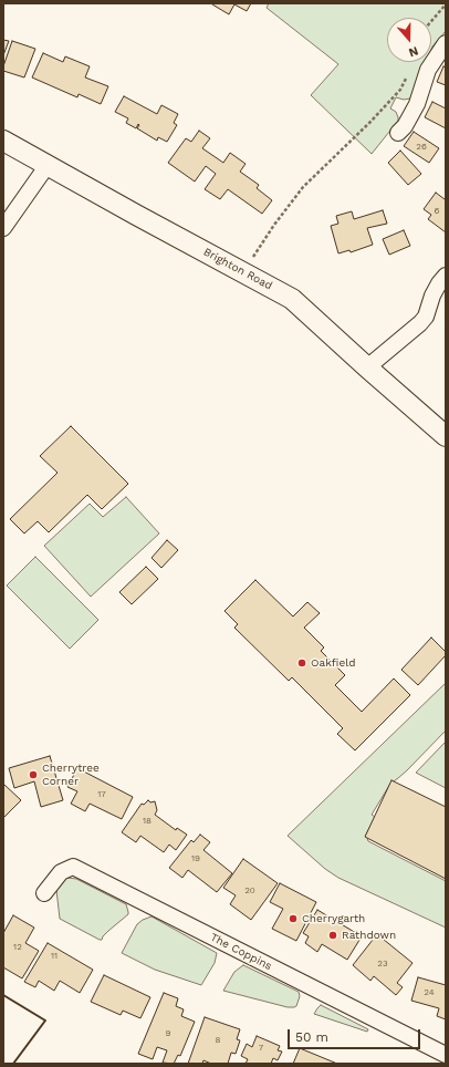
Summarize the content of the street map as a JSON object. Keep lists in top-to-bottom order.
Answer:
{
  "streets": {
    "street": ["Brighton Road", "The Coppins"]
  },
  "places": [
    "Oakfield",
    "Cherrytree Corner",
    "Cherrygarth",
    "Rathdown"
  ],
  "house_numbers": [
    "26",
    "6",
    "17",
    "18",
    "19",
    "20",
    "12",
    "11",
    "23",
    "24",
    "9",
    "8",
    "7"
  ],
  "scale_bar": "50 m",
  "north": "bottom"
}
